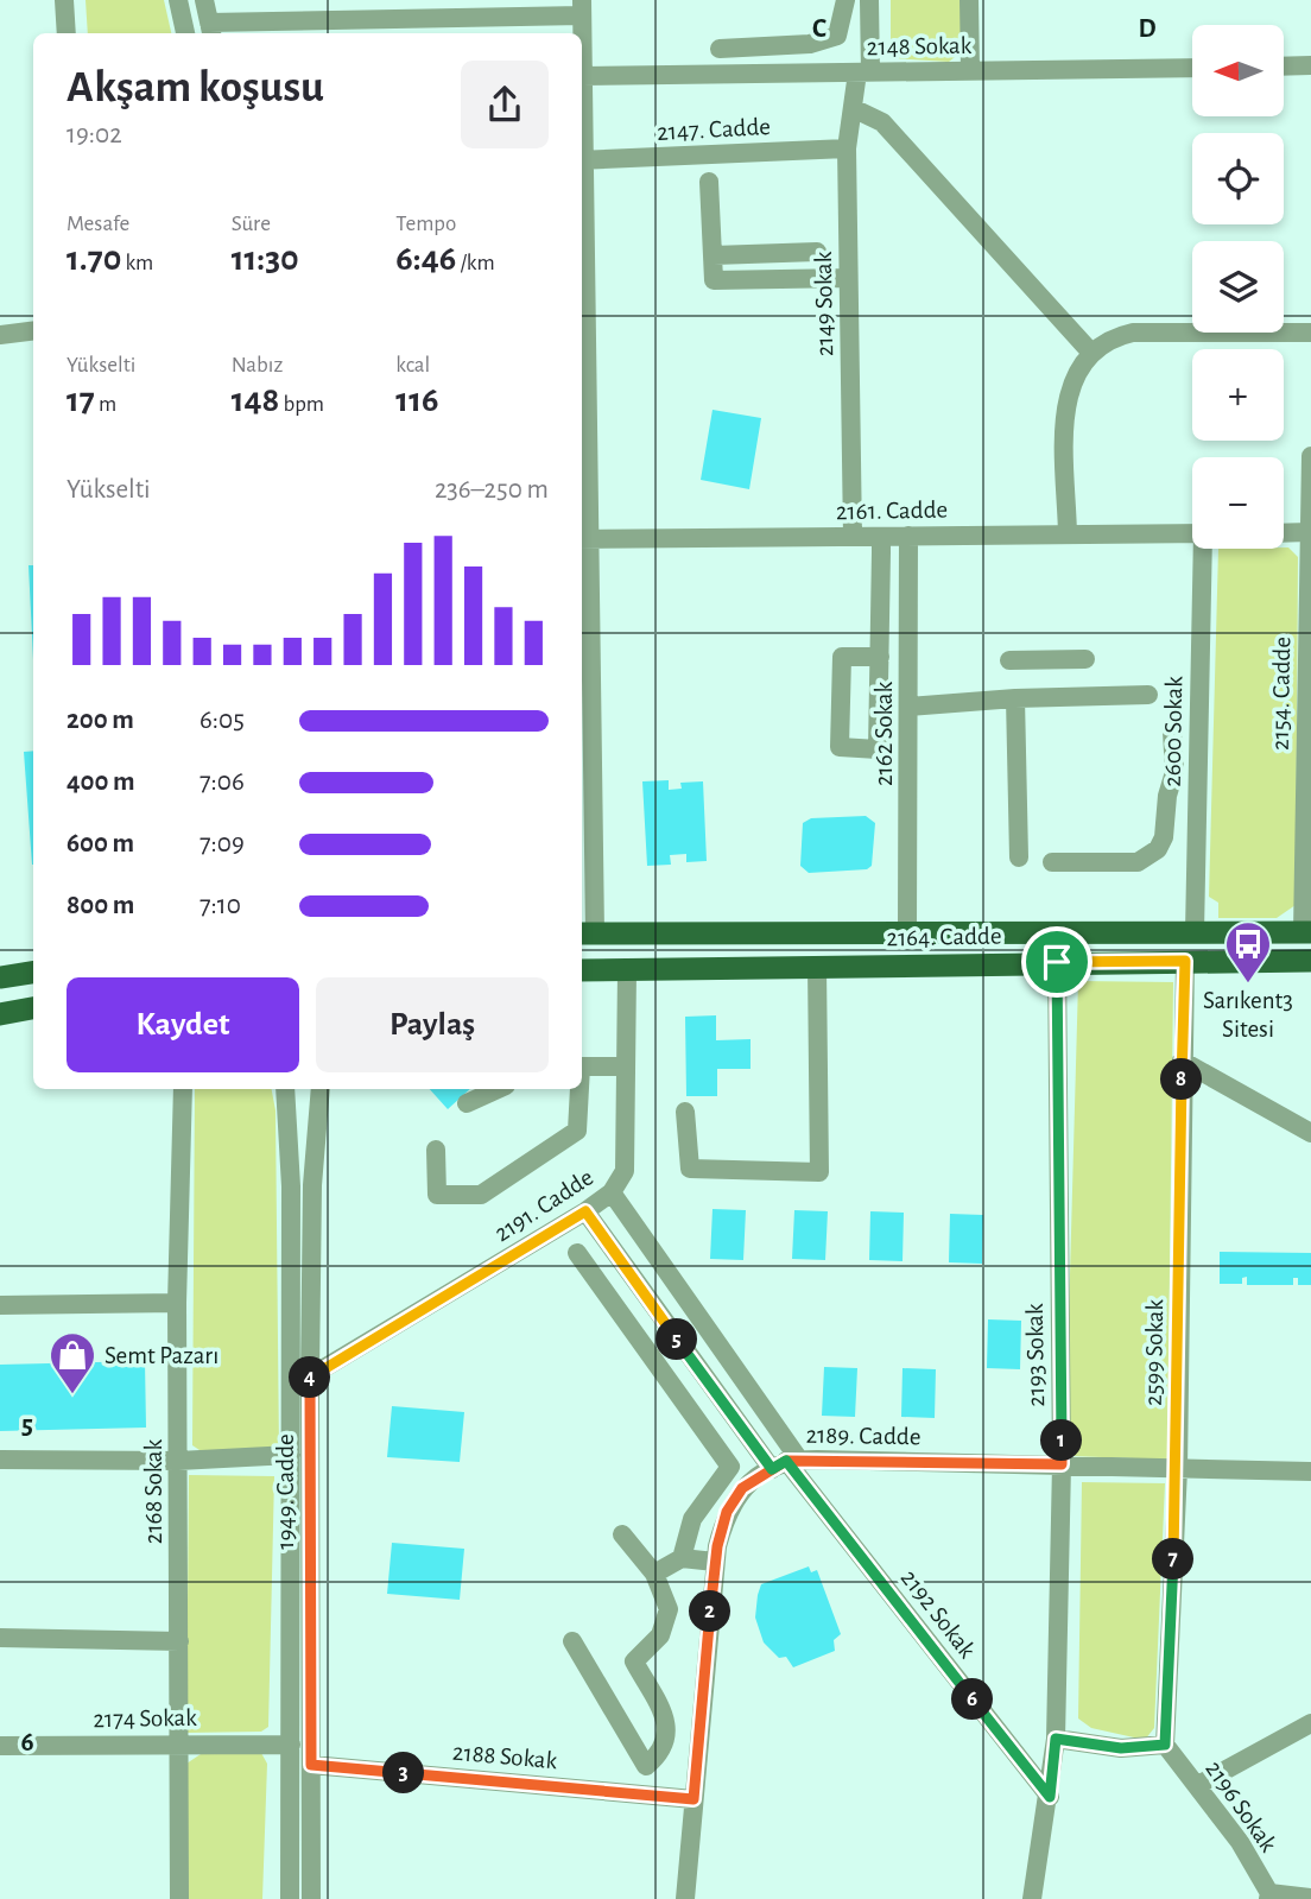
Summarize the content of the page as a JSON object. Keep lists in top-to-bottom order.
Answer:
{
  "streets": {
    "main road": ["2164. Cadde"],
    "street": [
      "2148 Sokak",
      "2147. Cadde",
      "2149 Sokak",
      "2161. Cadde",
      "2154. Cadde",
      "2600 Sokak",
      "2162 Sokak",
      "2191. Cadde",
      "2599 Sokak",
      "2193 Sokak",
      "2189. Cadde",
      "2168 Sokak",
      "1949. Cadde",
      "2192 Sokak",
      "2174 Sokak",
      "2188 Sokak",
      "2196 Sokak"
    ]
  },
  "crossings": [
    ["2148 Sokak", "2149 Sokak"],
    ["2147. Cadde", "2149 Sokak"],
    ["2149 Sokak", "2161. Cadde"],
    ["2161. Cadde", "2162 Sokak"],
    ["2154. Cadde", "2164. Cadde"],
    ["2600 Sokak", "2164. Cadde"],
    ["2162 Sokak", "2164. Cadde"],
    ["2164. Cadde", "2191. Cadde"],
    ["2164. Cadde", "2599 Sokak"],
    ["2164. Cadde", "2193 Sokak"],
    ["2191. Cadde", "1949. Cadde"],
    ["2191. Cadde", "2192 Sokak"],
    ["2599 Sokak", "2189. Cadde"],
    ["2599 Sokak", "2196 Sokak"],
    ["2193 Sokak", "2189. Cadde"],
    ["2193 Sokak", "2192 Sokak"],
    ["2189. Cadde", "2192 Sokak"],
    ["2168 Sokak", "2174 Sokak"],
    ["1949. Cadde", "2174 Sokak"],
    ["1949. Cadde", "2188 Sokak"]
  ],
  "places": {
    "bus stop": ["Sarıkent3 Sitesi"],
    "shop": ["Semt Pazarı"]
  },
  "north": "left",
  "page": {
    "map_buttons": ["+", "−"],
    "heading": ["Akşam koşusu", "19:02"],
    "stats": [
      ["Mesafe", "1.70 km"],
      ["Süre", "11:30"],
      ["Tempo", "6:46 /km"],
      ["Yükselti", "17 m"],
      ["Nabız", "148 bpm"],
      ["kcal", "116"]
    ],
    "chart": ["Yükselti", "236–250 m"],
    "list": [
      {
        "name": "200 m",
        "note": "6:05"
      },
      {
        "name": "400 m",
        "note": "7:06"
      },
      {
        "name": "600 m",
        "note": "7:09"
      },
      {
        "name": "800 m",
        "note": "7:10"
      }
    ],
    "buttons": ["Kaydet", "Paylaş"],
    "pins": [
      "8",
      "5",
      "4",
      "1",
      "7",
      "2",
      "6",
      "3"
    ]
  },
  "grid": {
    "columns": ["C", "D"],
    "rows": ["5", "6"]
  }
}
